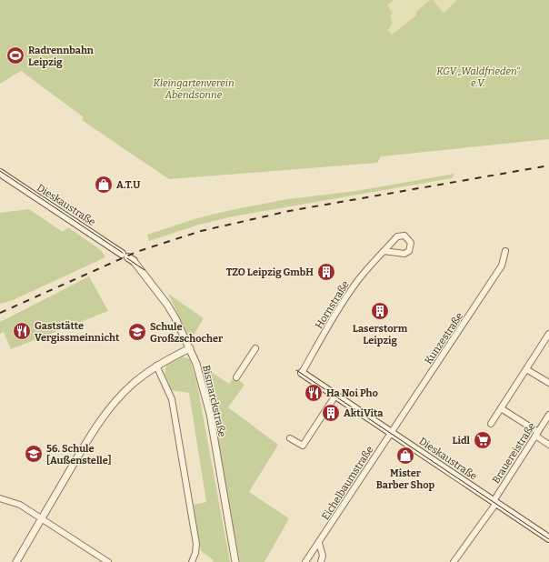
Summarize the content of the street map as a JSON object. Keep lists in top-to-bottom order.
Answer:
{
  "streets": {
    "main road": ["Dieskaustraße"],
    "street": [
      "Hornstraße",
      "Kunzestraße",
      "Bismarckstraße",
      "Brauereistraße",
      "Eichelbaumstraße"
    ]
  },
  "crossings": [
    ["Dieskaustraße", "Hornstraße"],
    ["Dieskaustraße", "Kunzestraße"],
    ["Dieskaustraße", "Bismarckstraße"],
    ["Dieskaustraße", "Brauereistraße"],
    ["Dieskaustraße", "Eichelbaumstraße"],
    ["Kunzestraße", "Eichelbaumstraße"]
  ],
  "parks": ["KGV „Waldfrieden“ e.V.", "Kleingartenverein Abendsonne"],
  "places": {
    "sports": ["Radrennbahn Leipzig"],
    "shop": ["A.T.U", "Mister Barber Shop"],
    "building": ["TZO Leipzig GmbH", "Laserstorm Leipzig", "AktiVita"],
    "restaurant": ["Gaststätte Vergissmeinnicht", "Ha Noi Pho"],
    "school or university": ["Schule Großzschocher", "56. Schule [Außenstelle]"],
    "supermarket": ["Lidl"]
  }
}
